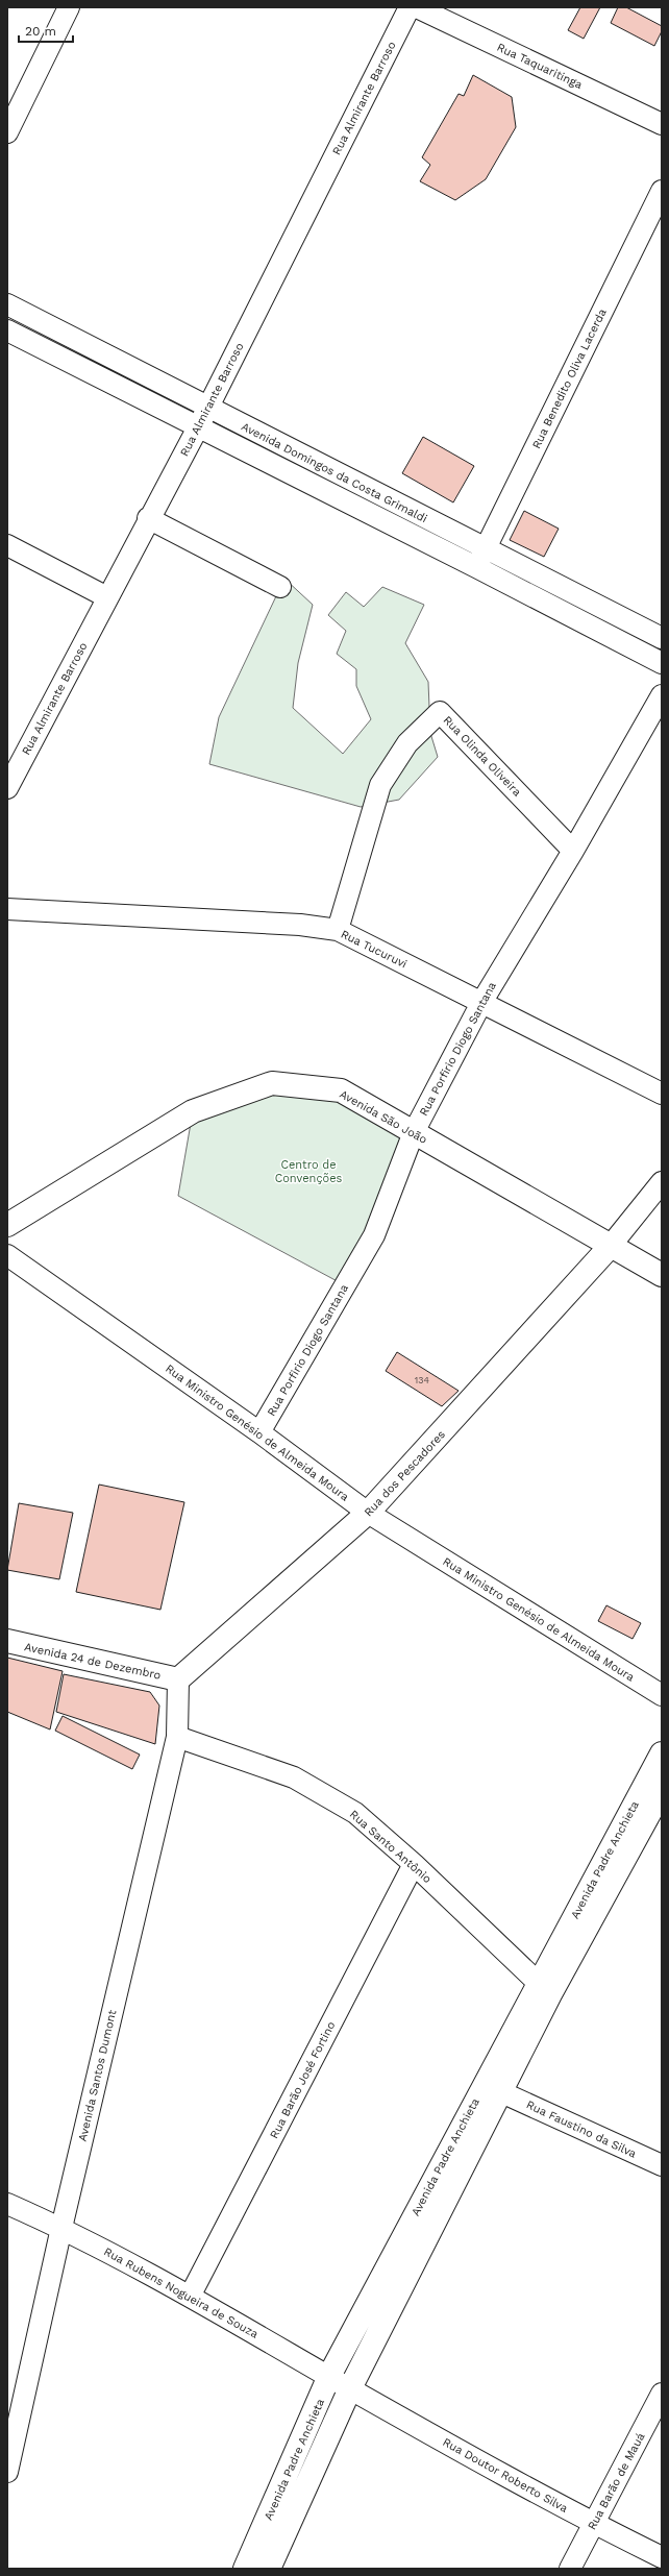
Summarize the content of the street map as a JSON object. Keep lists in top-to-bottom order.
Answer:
{
  "streets": {
    "main road": [
      "Avenida São João",
      "Rua dos Pescadores",
      "Avenida 24 de Dezembro",
      "Avenida Padre Anchieta"
    ],
    "street": [
      "Rua Taquaritinga",
      "Rua Almirante Barroso",
      "Rua Benedito Oliva Lacerda",
      "Avenida Domingos da Costa Grimaldi",
      "Rua Olinda Oliveira",
      "Rua Tucuruvi",
      "Rua Porfirio Diogo Santana",
      "Rua Ministro Genésio de Almeida Moura",
      "Rua Santo Antônio",
      "Avenida Santos Dumont",
      "Rua Barão José Fortino",
      "Rua Faustino da Silva",
      "Rua Rubens Nogueira de Souza",
      "Rua Doutor Roberto Silva",
      "Rua Barão de Mauá"
    ]
  },
  "crossings": [
    ["Rua Almirante Barroso", "Avenida Domingos da Costa Grimaldi"],
    ["Rua Benedito Oliva Lacerda", "Avenida Domingos da Costa Grimaldi"],
    ["Rua Olinda Oliveira", "Rua Tucuruvi"],
    ["Rua Olinda Oliveira", "Rua Porfirio Diogo Santana"],
    ["Rua Tucuruvi", "Rua Porfirio Diogo Santana"],
    ["Rua Porfirio Diogo Santana", "Avenida São João"],
    ["Rua Porfirio Diogo Santana", "Rua Ministro Genésio de Almeida Moura"],
    ["Avenida São João", "Rua dos Pescadores"],
    ["Rua Ministro Genésio de Almeida Moura", "Rua dos Pescadores"],
    ["Rua dos Pescadores", "Avenida 24 de Dezembro"],
    ["Rua dos Pescadores", "Avenida Santos Dumont"],
    ["Avenida 24 de Dezembro", "Avenida Santos Dumont"],
    ["Rua Santo Antônio", "Avenida Padre Anchieta"],
    ["Rua Santo Antônio", "Avenida Santos Dumont"],
    ["Rua Santo Antônio", "Rua Barão José Fortino"],
    ["Avenida Padre Anchieta", "Rua Faustino da Silva"],
    ["Avenida Padre Anchieta", "Rua Rubens Nogueira de Souza"],
    ["Avenida Padre Anchieta", "Rua Doutor Roberto Silva"],
    ["Avenida Santos Dumont", "Rua Rubens Nogueira de Souza"],
    ["Rua Barão José Fortino", "Rua Rubens Nogueira de Souza"],
    ["Rua Rubens Nogueira de Souza", "Rua Doutor Roberto Silva"],
    ["Rua Doutor Roberto Silva", "Rua Barão de Mauá"]
  ],
  "parks": ["Centro de Convenções"],
  "house_numbers": ["134"],
  "scale_bar": "20 m"
}
